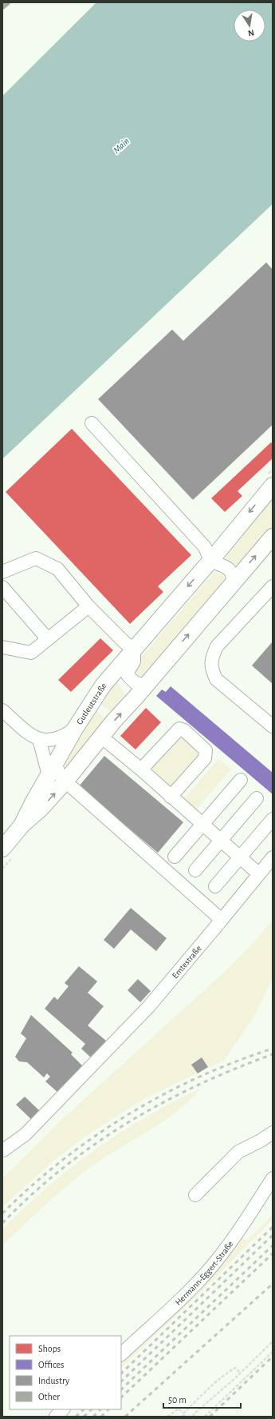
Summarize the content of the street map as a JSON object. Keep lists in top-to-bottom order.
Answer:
{
  "streets": {
    "main road": ["Gutleutstraße"],
    "street": ["Erntestraße", "Hermann-Eggert-Straße"]
  },
  "water": ["Main"],
  "legend": [
    "Shops",
    "Offices",
    "Industry",
    "Other"
  ],
  "scale_bar": "50 m",
  "north": "bottom"
}
